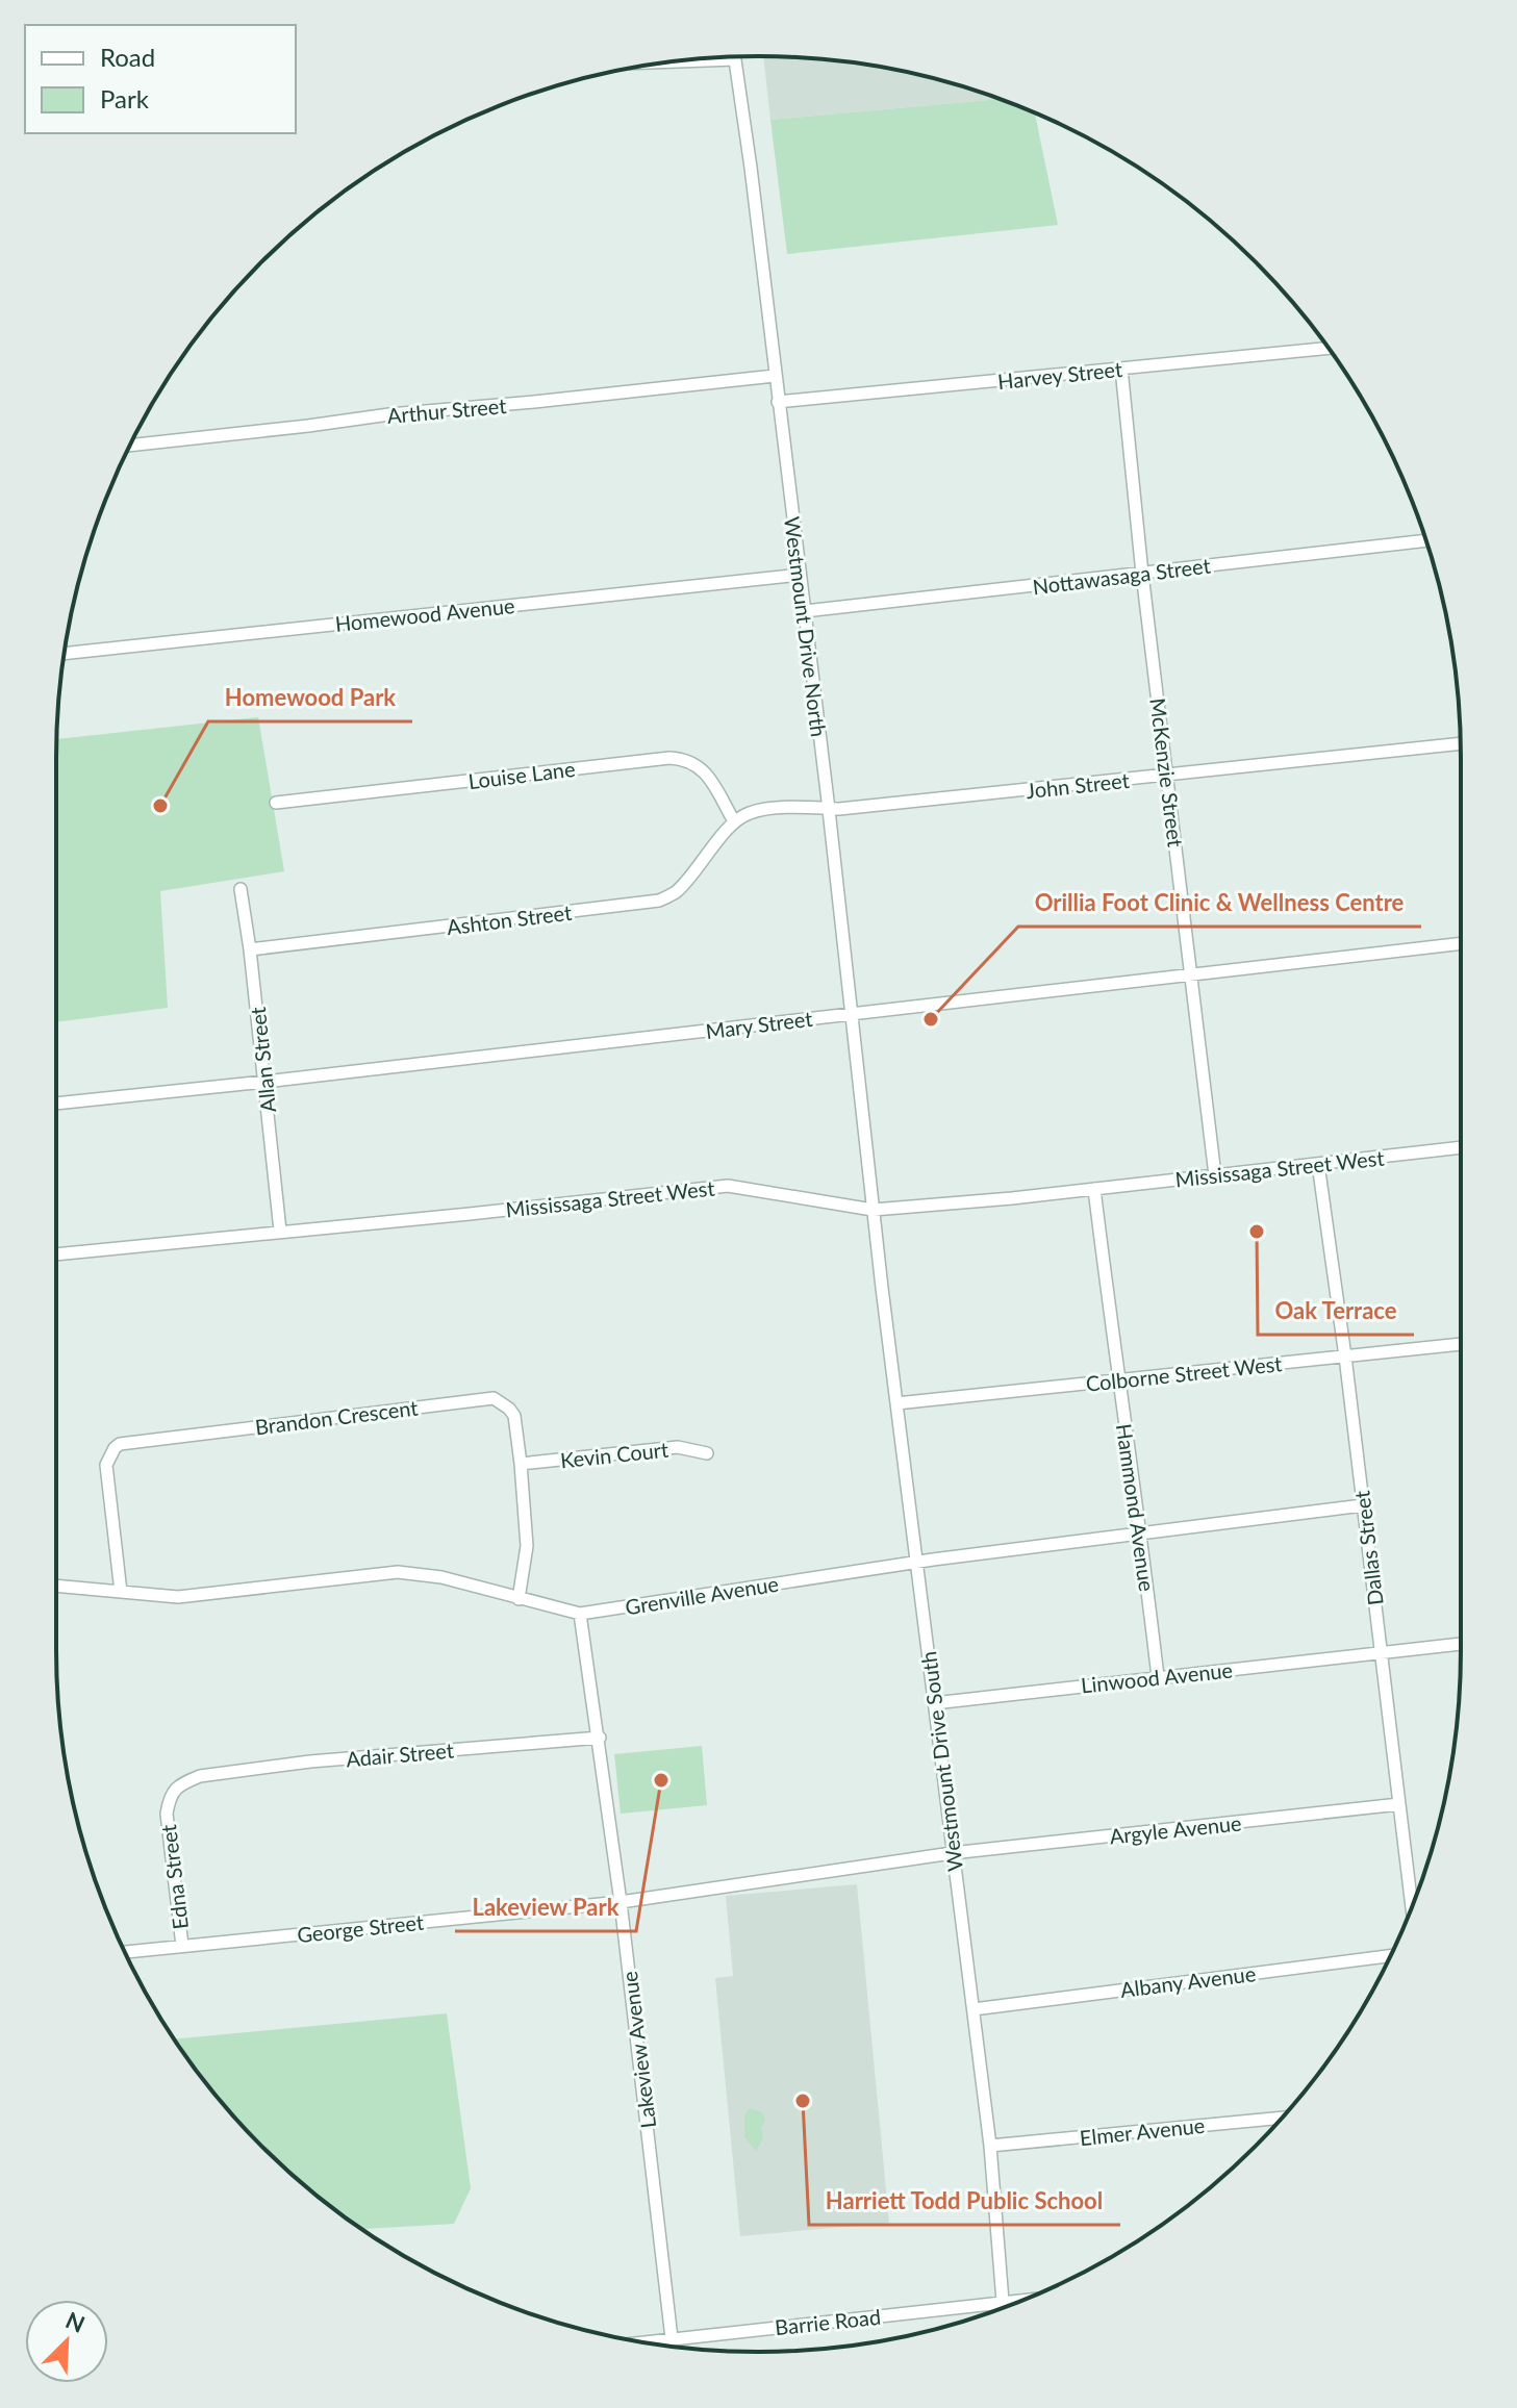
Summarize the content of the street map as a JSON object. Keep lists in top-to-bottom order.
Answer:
{
  "streets": {
    "street": [
      "Harvey Street",
      "Arthur Street",
      "Nottawasaga Street",
      "Homewood Avenue",
      "Westmount Drive North",
      "McKenzie Street",
      "Louise Lane",
      "John Street",
      "Ashton Street",
      "Mary Street",
      "Allan Street",
      "Mississaga Street West",
      "Colborne Street West",
      "Brandon Crescent",
      "Kevin Court",
      "Hammond Avenue",
      "Dallas Street",
      "Grenville Avenue",
      "Linwood Avenue",
      "Adair Street",
      "Westmount Drive South",
      "Argyle Avenue",
      "Edna Street",
      "George Street",
      "Albany Avenue",
      "Lakeview Avenue",
      "Elmer Avenue",
      "Barrie Road"
    ]
  },
  "crossings": [
    ["Harvey Street", "Westmount Drive North"],
    ["Harvey Street", "McKenzie Street"],
    ["Arthur Street", "Westmount Drive North"],
    ["Nottawasaga Street", "Westmount Drive North"],
    ["Nottawasaga Street", "McKenzie Street"],
    ["Homewood Avenue", "Westmount Drive North"],
    ["Westmount Drive North", "John Street"],
    ["Westmount Drive North", "Mary Street"],
    ["Westmount Drive North", "Mississaga Street West"],
    ["Westmount Drive North", "Westmount Drive South"],
    ["McKenzie Street", "John Street"],
    ["McKenzie Street", "Mary Street"],
    ["McKenzie Street", "Mississaga Street West"],
    ["Louise Lane", "John Street"],
    ["Louise Lane", "Ashton Street"],
    ["John Street", "Ashton Street"],
    ["Ashton Street", "Allan Street"],
    ["Mary Street", "Allan Street"],
    ["Allan Street", "Mississaga Street West"],
    ["Mississaga Street West", "Hammond Avenue"],
    ["Mississaga Street West", "Dallas Street"],
    ["Mississaga Street West", "Westmount Drive South"],
    ["Colborne Street West", "Hammond Avenue"],
    ["Colborne Street West", "Dallas Street"],
    ["Colborne Street West", "Westmount Drive South"],
    ["Brandon Crescent", "Kevin Court"],
    ["Brandon Crescent", "Grenville Avenue"],
    ["Hammond Avenue", "Grenville Avenue"],
    ["Hammond Avenue", "Linwood Avenue"],
    ["Dallas Street", "Grenville Avenue"],
    ["Dallas Street", "Linwood Avenue"],
    ["Dallas Street", "Argyle Avenue"],
    ["Grenville Avenue", "Westmount Drive South"],
    ["Grenville Avenue", "Lakeview Avenue"],
    ["Linwood Avenue", "Westmount Drive South"],
    ["Adair Street", "Edna Street"],
    ["Adair Street", "Lakeview Avenue"],
    ["Westmount Drive South", "Argyle Avenue"],
    ["Westmount Drive South", "George Street"],
    ["Westmount Drive South", "Albany Avenue"],
    ["Westmount Drive South", "Elmer Avenue"],
    ["Argyle Avenue", "George Street"],
    ["Edna Street", "George Street"],
    ["George Street", "Lakeview Avenue"],
    ["Lakeview Avenue", "Barrie Road"]
  ],
  "places": [
    "Homewood Park",
    "Orillia Foot Clinic & Wellness Centre",
    "Oak Terrace",
    "Lakeview Park",
    "Harriett Todd Public School"
  ],
  "legend": ["Road", "Park"],
  "north": "top right"
}
